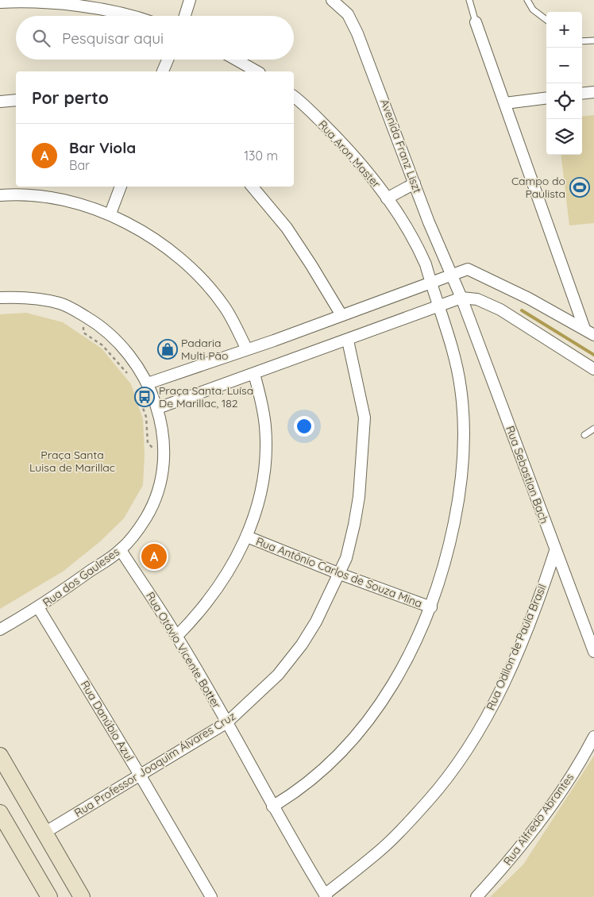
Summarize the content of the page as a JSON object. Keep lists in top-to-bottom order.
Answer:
{
  "streets": {
    "street": [
      "Avenida Franz Liszt",
      "Rua Aron Master",
      "Rua Sebastian Bach",
      "Rua Antônio Carlos de Souza Mina",
      "Rua dos Gauleses",
      "Rua Odilon de Paula Brasil",
      "Rua Otávio Vicente Botter",
      "Rua Danúbio Azul",
      "Rua Professor Joaquim Álvares Cruz",
      "Rua Alfredo Abrantes"
    ]
  },
  "crossings": [
    ["Avenida Franz Liszt", "Rua Sebastian Bach"],
    ["Rua Aron Master", "Rua Antônio Carlos de Souza Mina"],
    ["Rua Aron Master", "Rua Otávio Vicente Botter"],
    ["Rua Sebastian Bach", "Rua Odilon de Paula Brasil"],
    ["Rua Antônio Carlos de Souza Mina", "Rua Professor Joaquim Álvares Cruz"],
    ["Rua dos Gauleses", "Rua Otávio Vicente Botter"],
    ["Rua dos Gauleses", "Rua Danúbio Azul"],
    ["Rua Odilon de Paula Brasil", "Rua Otávio Vicente Botter"],
    ["Rua Otávio Vicente Botter", "Rua Professor Joaquim Álvares Cruz"],
    ["Rua Danúbio Azul", "Rua Professor Joaquim Álvares Cruz"]
  ],
  "parks": ["Praça Santa Luisa de Marillac"],
  "places": {
    "sports": ["Campo do Paulista"],
    "shop": ["Padaria Multi Pão"],
    "bus stop": ["Praça Santa. Luísa De Marillac, 182"]
  },
  "page": {
    "map_buttons": ["+", "−"],
    "search": "Pesquisar aqui",
    "heading": "Por perto",
    "list": [
      {
        "mark": "A",
        "name": "Bar Viola",
        "note": "Bar",
        "value": "130 m"
      }
    ],
    "pins": "A"
  }
}
